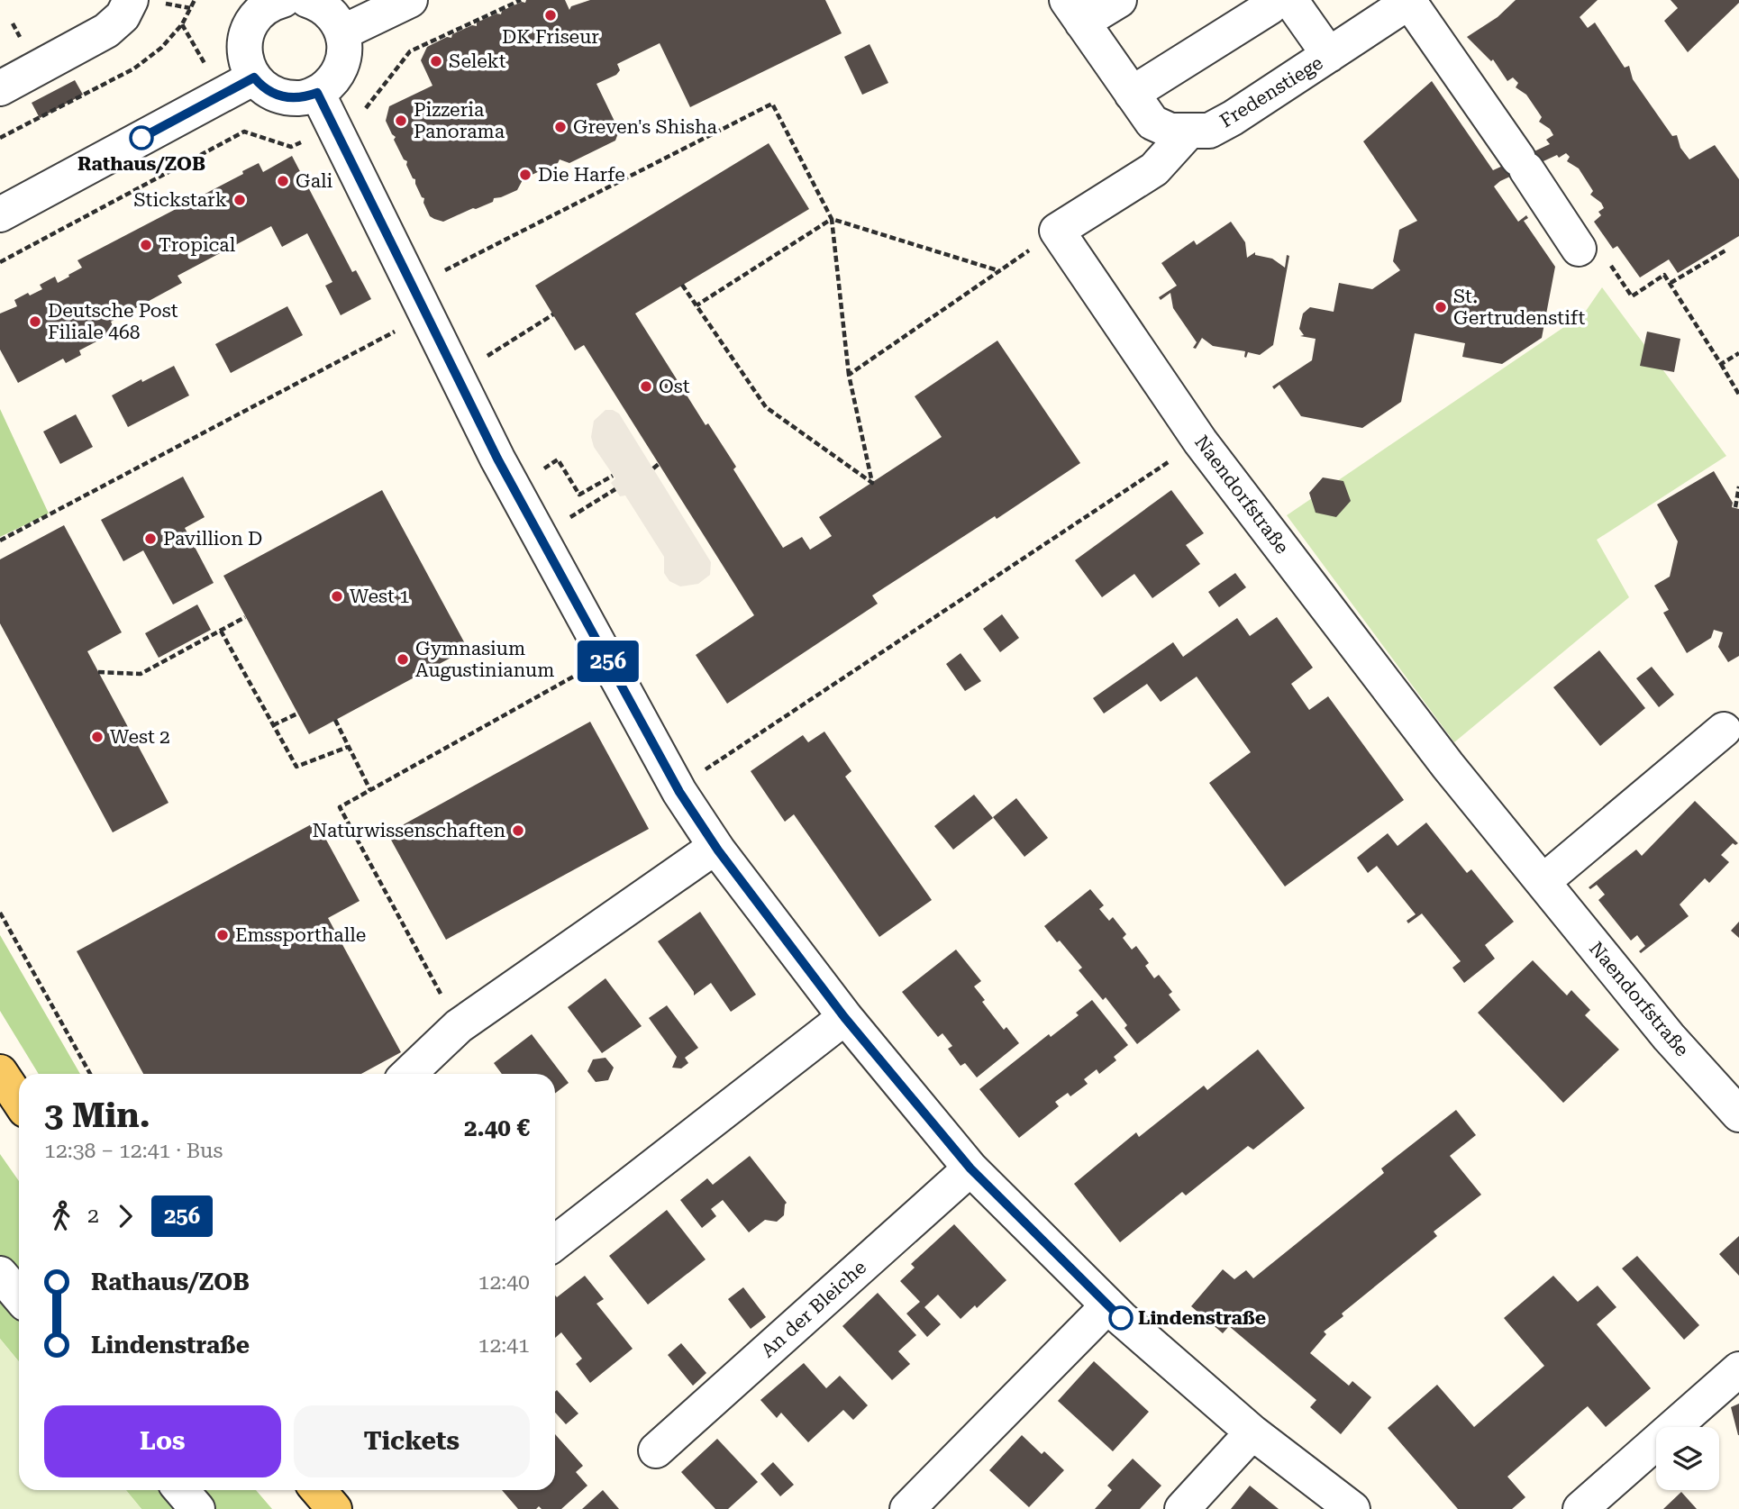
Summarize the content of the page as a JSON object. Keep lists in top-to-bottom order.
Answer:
{
  "streets": {
    "street": ["Fredenstiege", "Naendorfstraße", "An der Bleiche"]
  },
  "places": [
    "DK Friseur",
    "Selekt",
    "Pizzeria Panorama",
    "Greven's Shisha",
    "Rathaus/ZOB",
    "Die Harfe",
    "Gali",
    "Stickstark",
    "Tropical",
    "St. Gertrudenstift",
    "Deutsche Post Filiale 468",
    "Ost",
    "Pavillion D",
    "West 1",
    "Gymnasium Augustinianum",
    "West 2",
    "Naturwissenschaften",
    "Emssporthalle",
    "Lindenstraße"
  ],
  "lines": ["bus line 256"],
  "page": {
    "on_map": "256",
    "heading": ["3 Min.", "12:38 – 12:41 · Bus", "2.40 €"],
    "legs": ["2", "256"],
    "list": [
      {
        "name": "Rathaus/ZOB",
        "value": "12:40"
      },
      {
        "name": "Lindenstraße",
        "value": "12:41"
      }
    ],
    "buttons": ["Los", "Tickets"]
  }
}
